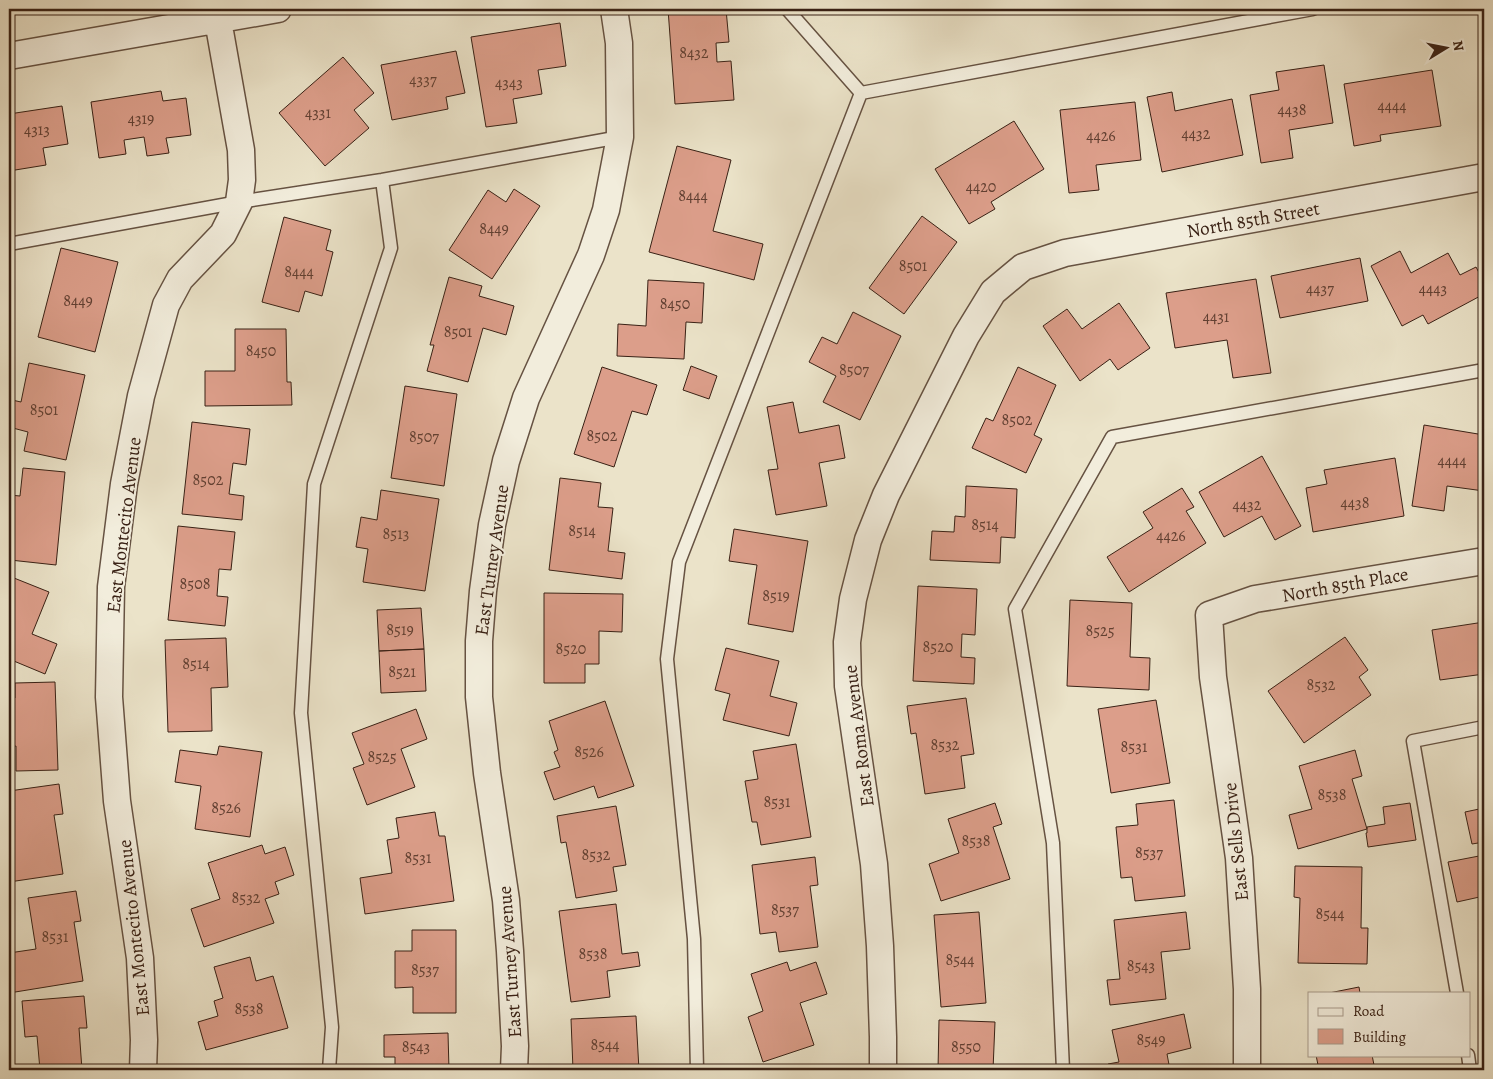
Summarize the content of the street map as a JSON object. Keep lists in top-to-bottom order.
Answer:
{
  "streets": {
    "street": [
      "North 85th Street",
      "East Montecito Avenue",
      "East Turney Avenue",
      "North 85th Place",
      "East Roma Avenue",
      "East Sells Drive"
    ]
  },
  "crossings": [
    ["North 85th Street", "East Roma Avenue"],
    ["North 85th Place", "East Sells Drive"]
  ],
  "house_numbers": [
    "8432",
    "4337",
    "4343",
    "4444",
    "4438",
    "4331",
    "4319",
    "4313",
    "4432",
    "4426",
    "4420",
    "8444",
    "8449",
    "8501",
    "8444",
    "4437",
    "4443",
    "8449",
    "8450",
    "4431",
    "8501",
    "8450",
    "8507",
    "8501",
    "8502",
    "8502",
    "8507",
    "4444",
    "8502",
    "4438",
    "4432",
    "8514",
    "8514",
    "8513",
    "4426",
    "8508",
    "8519",
    "8519",
    "8525",
    "8520",
    "8520",
    "8514",
    "8521",
    "8532",
    "8532",
    "8531",
    "8526",
    "8525",
    "8538",
    "8531",
    "8526",
    "8538",
    "8537",
    "8532",
    "8531",
    "8532",
    "8537",
    "8544",
    "8531",
    "8538",
    "8544",
    "8543",
    "8537",
    "8538",
    "8549",
    "8544",
    "8543",
    "8550"
  ],
  "legend": ["Road", "Building"],
  "north": "right"
}
